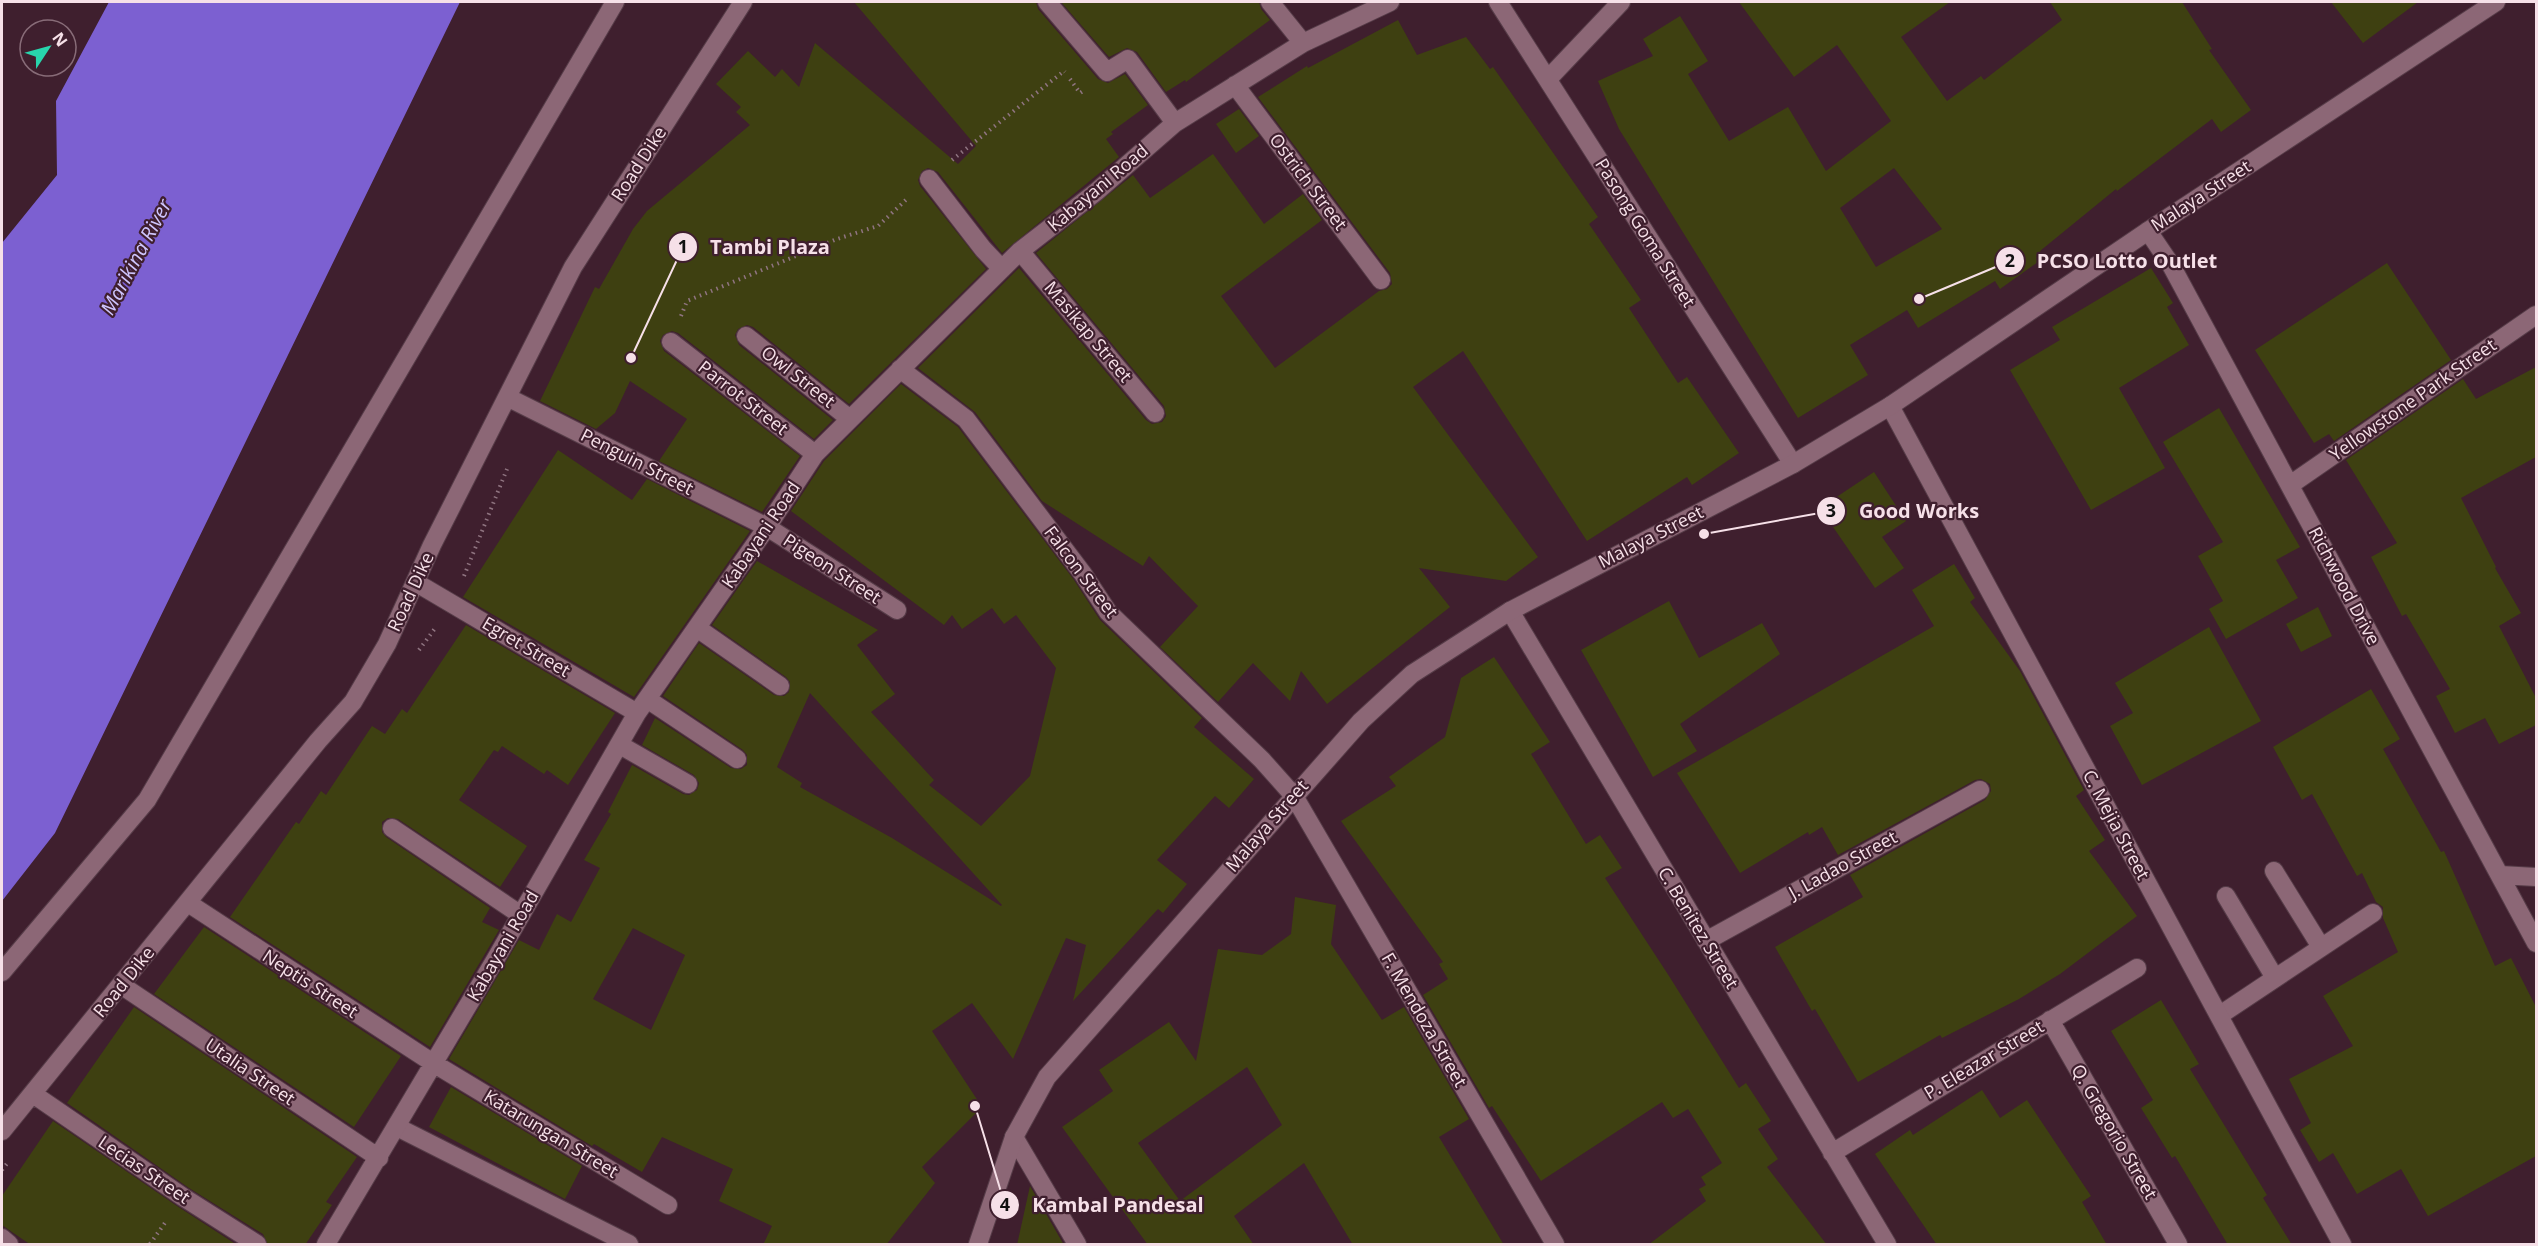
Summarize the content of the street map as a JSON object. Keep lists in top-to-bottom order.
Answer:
{
  "streets": {
    "street": [
      "Road Dike",
      "Ostrich Street",
      "Kabayani Road",
      "Malaya Street",
      "Pasong Goma Street",
      "Masikap Street",
      "Owl Street",
      "Parrot Street",
      "Yellowstone Park Street",
      "Penguin Street",
      "Pigeon Street",
      "Falcon Street",
      "Richwood Drive",
      "Egret Street",
      "C. Mejia Street",
      "J. Ladao Street",
      "C. Benitez Street",
      "Neptis Street",
      "F. Mendoza Street",
      "P. Eleazar Street",
      "Utalia Street",
      "Q. Gregorio Street",
      "Katarungan Street",
      "Lecias Street"
    ]
  },
  "crossings": [
    ["Road Dike", "Penguin Street"],
    ["Road Dike", "Egret Street"],
    ["Road Dike", "Neptis Street"],
    ["Road Dike", "Utalia Street"],
    ["Road Dike", "Lecias Street"],
    ["Ostrich Street", "Kabayani Road"],
    ["Kabayani Road", "Masikap Street"],
    ["Kabayani Road", "Owl Street"],
    ["Kabayani Road", "Parrot Street"],
    ["Kabayani Road", "Penguin Street"],
    ["Kabayani Road", "Pigeon Street"],
    ["Kabayani Road", "Falcon Street"],
    ["Kabayani Road", "Egret Street"],
    ["Kabayani Road", "Neptis Street"],
    ["Kabayani Road", "Utalia Street"],
    ["Kabayani Road", "Katarungan Street"],
    ["Malaya Street", "Pasong Goma Street"],
    ["Malaya Street", "Falcon Street"],
    ["Malaya Street", "Richwood Drive"],
    ["Malaya Street", "C. Mejia Street"],
    ["Malaya Street", "C. Benitez Street"],
    ["Malaya Street", "F. Mendoza Street"],
    ["Yellowstone Park Street", "Richwood Drive"],
    ["Penguin Street", "Pigeon Street"],
    ["Falcon Street", "F. Mendoza Street"],
    ["J. Ladao Street", "C. Benitez Street"],
    ["C. Benitez Street", "P. Eleazar Street"],
    ["Neptis Street", "Katarungan Street"],
    ["P. Eleazar Street", "Q. Gregorio Street"]
  ],
  "water": ["Marikina River"],
  "places": [
    "PCSO Lotto Outlet",
    "Tambi Plaza",
    "Good Works",
    "Kambal Pandesal"
  ],
  "north": "top right"
}
